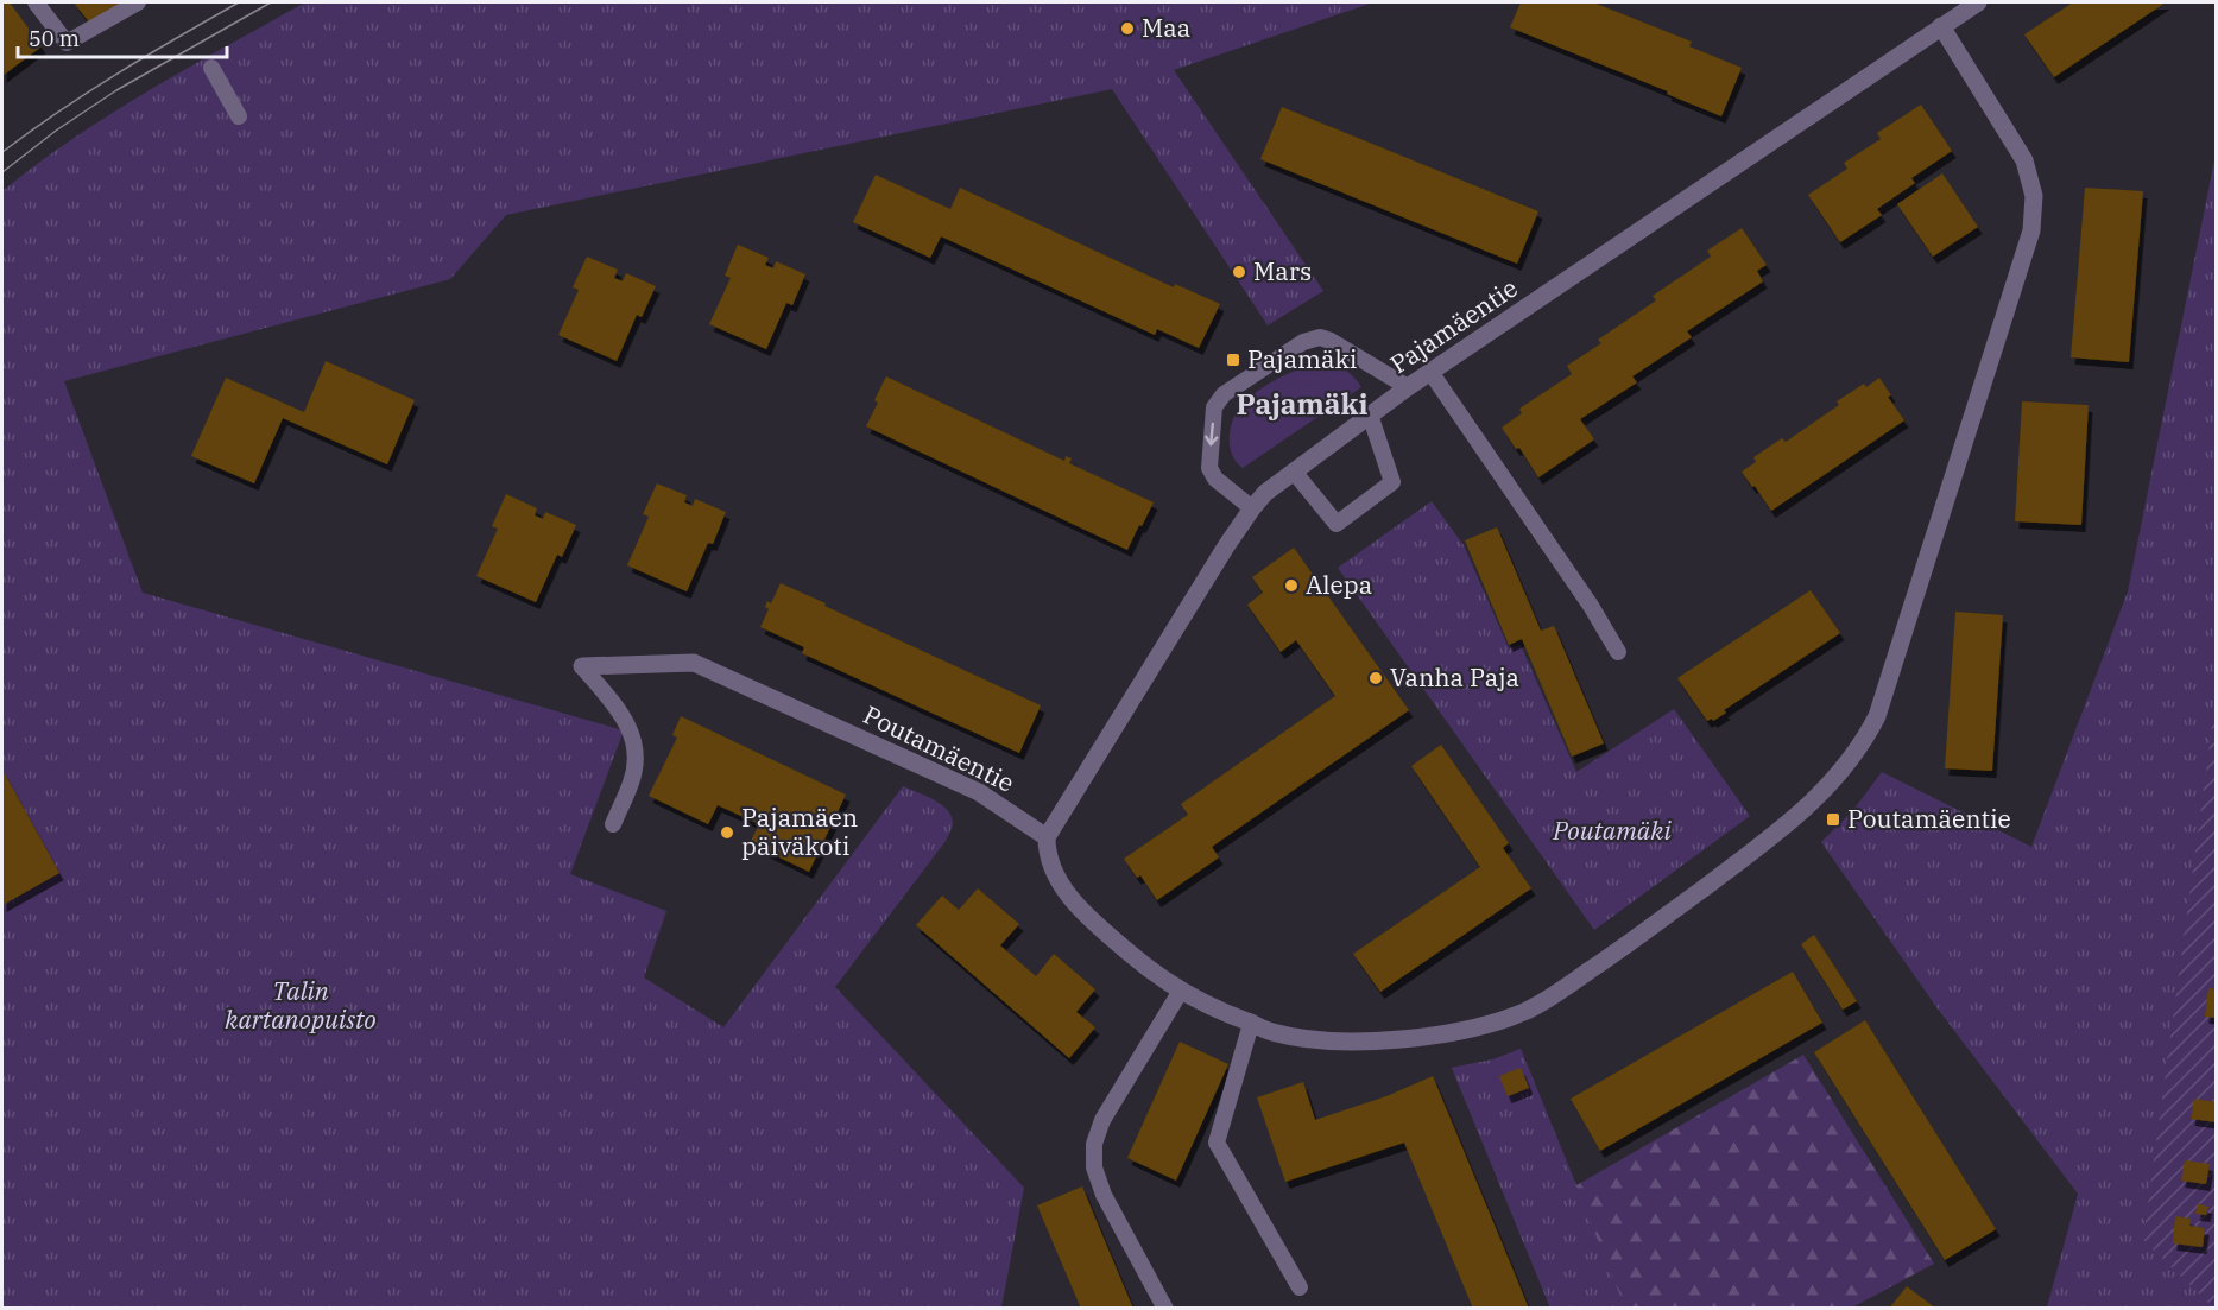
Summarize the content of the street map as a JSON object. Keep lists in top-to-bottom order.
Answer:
{
  "streets": {
    "street": ["Pajamäentie", "Poutamäentie"]
  },
  "crossings": [
    ["Pajamäentie", "Poutamäentie"]
  ],
  "districts": ["Pajamäki"],
  "parks": ["Poutamäki", "Talin kartanopuisto"],
  "places": {
    "other": [
      "Maa",
      "Mars",
      "Alepa",
      "Vanha Paja",
      "Pajamäen päiväkoti"
    ],
    "transit": ["Pajamäki", "Poutamäentie"]
  },
  "scale_bar": "50 m"
}
